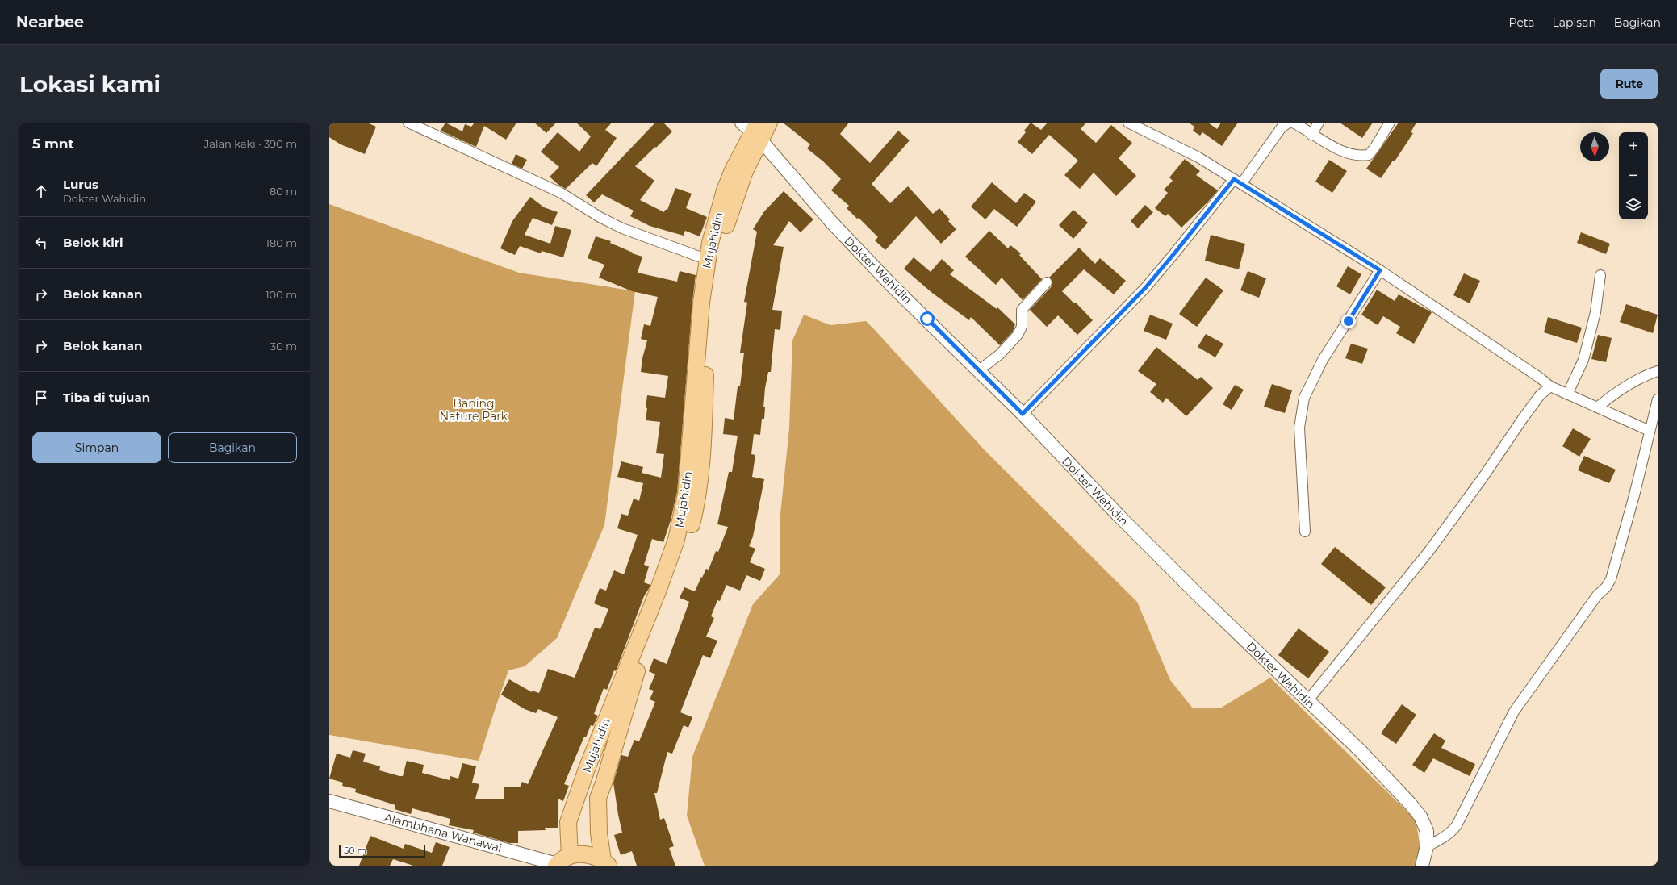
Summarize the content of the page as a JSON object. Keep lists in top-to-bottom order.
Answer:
{
  "streets": {
    "main road": ["Mujahidin"],
    "street": ["Dokter Wahidin", "Alambhana Wanawai"]
  },
  "crossings": [
    ["Mujahidin", "Dokter Wahidin"],
    ["Mujahidin", "Alambhana Wanawai"]
  ],
  "parks": ["Baning Nature Park"],
  "scale_bar": "50 m",
  "north": "bottom",
  "page": {
    "header": "Nearbee",
    "nav": ["Peta", "Lapisan", "Bagikan"],
    "buttons": [
      "Rute",
      ["Simpan", "Bagikan"]
    ],
    "title": "Lokasi kami",
    "heading": ["5 mnt", "Jalan kaki · 390 m"],
    "map_buttons": ["+", "−"],
    "list": [
      ["Lurus", "Dokter Wahidin", "80 m"],
      ["Belok kiri", "180 m"],
      ["Belok kanan", "100 m"],
      ["Belok kanan", "30 m"],
      "Tiba di tujuan"
    ],
    "scale": "50 m"
  }
}
